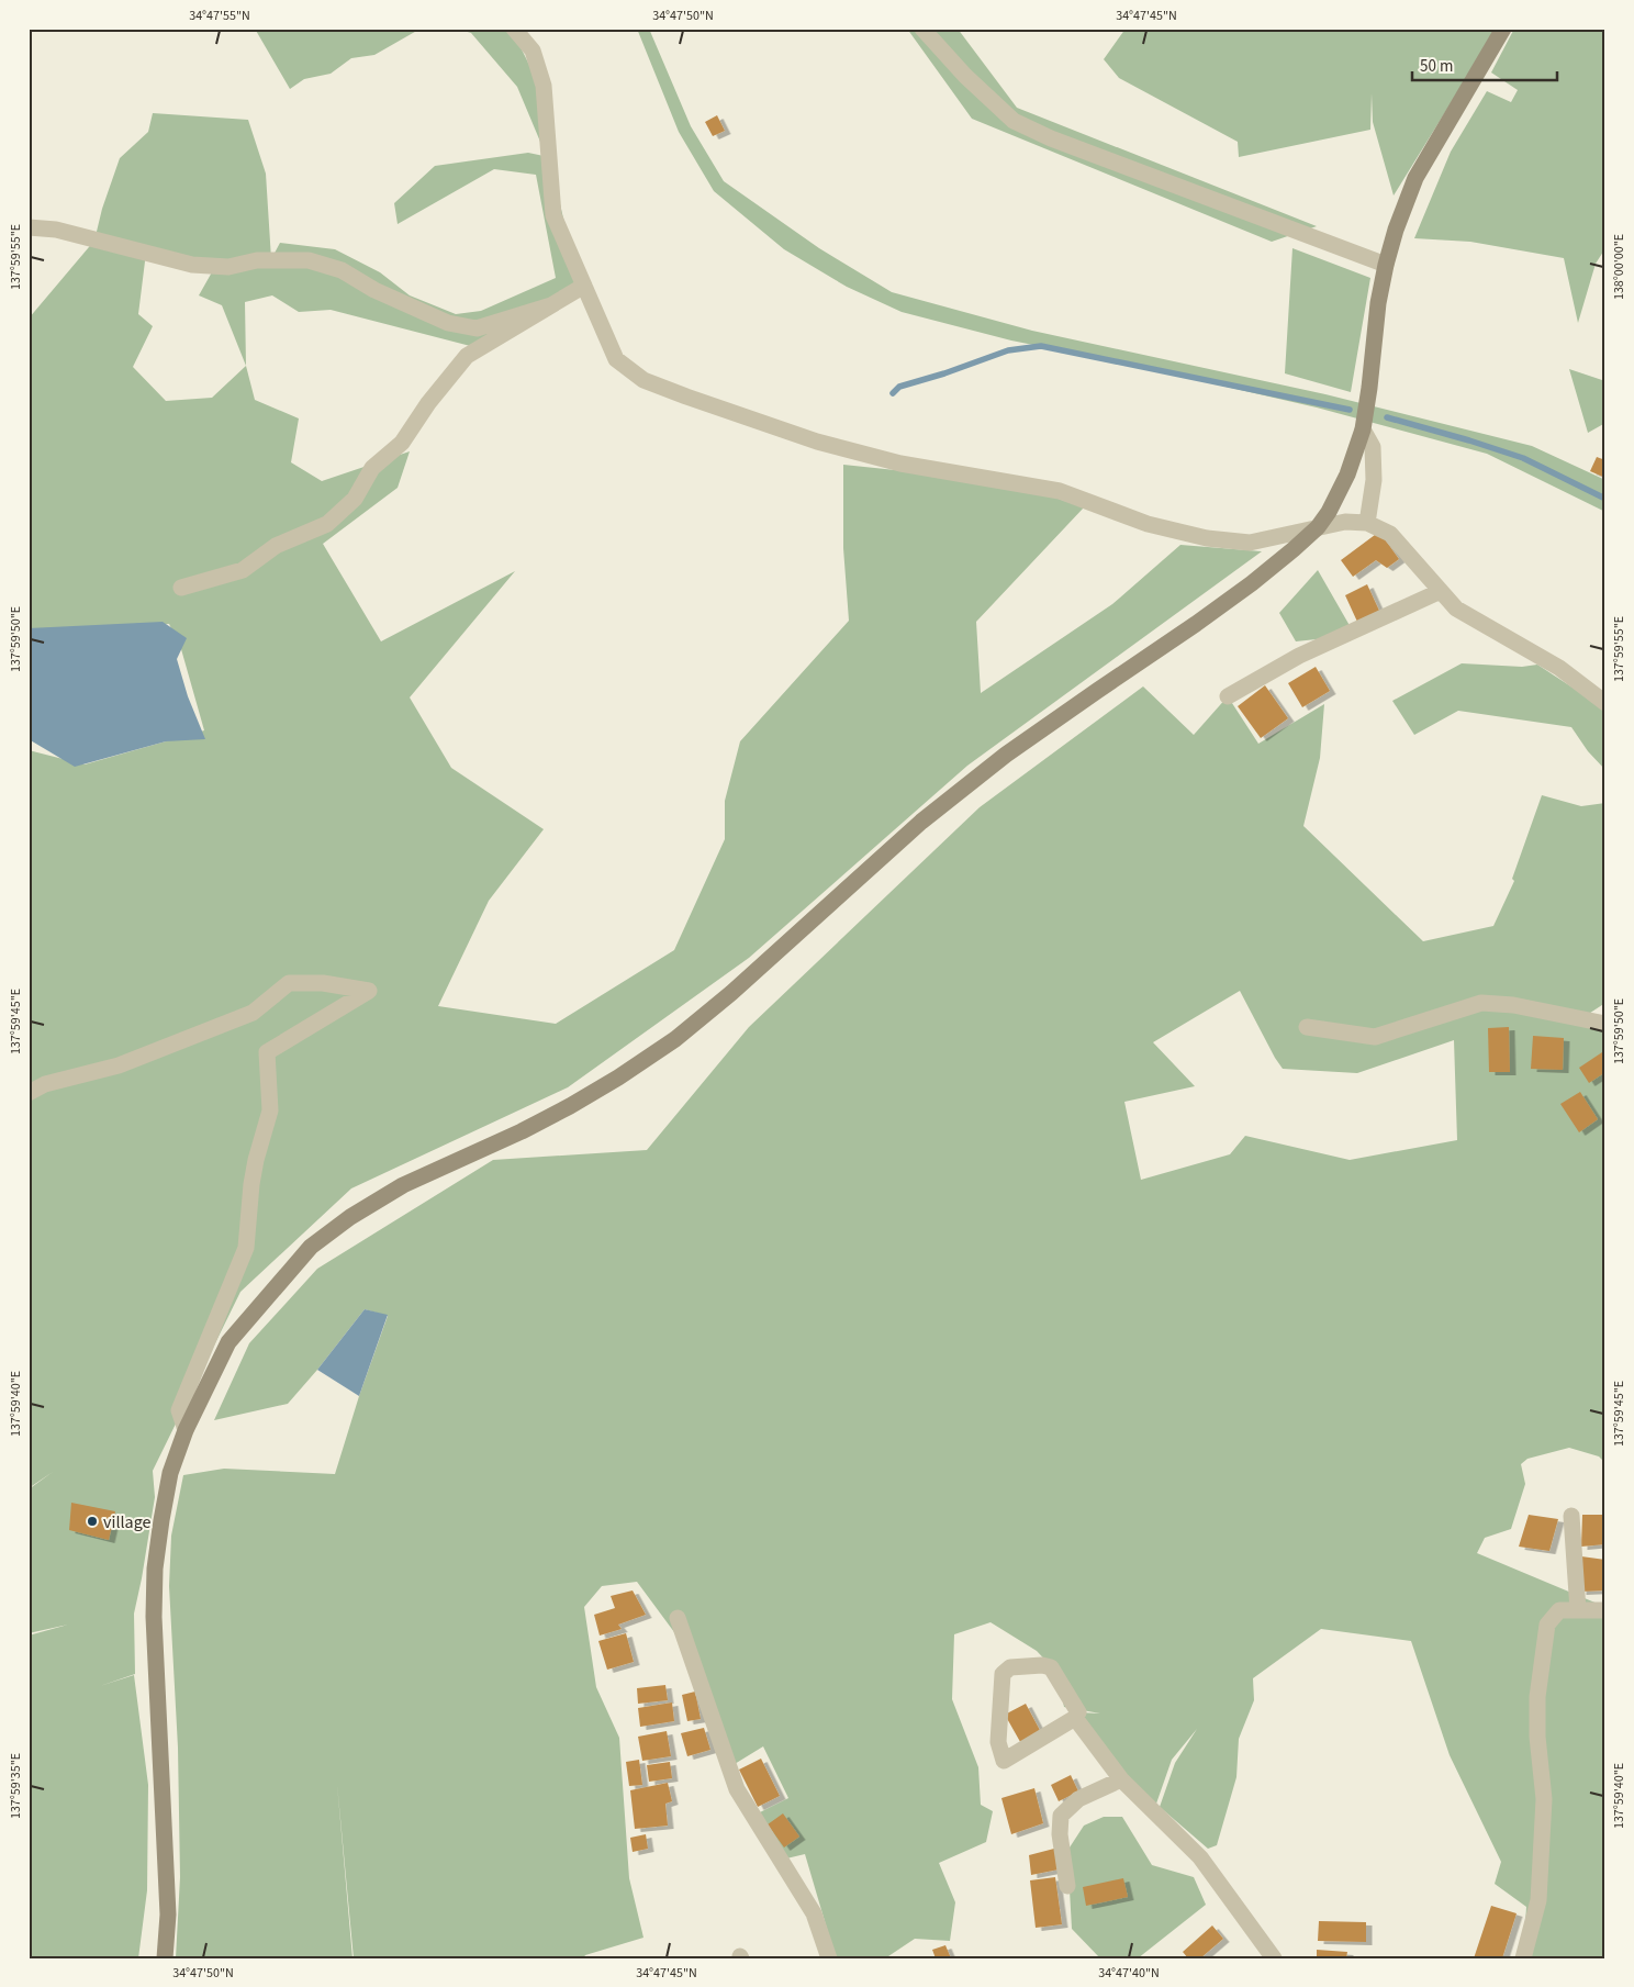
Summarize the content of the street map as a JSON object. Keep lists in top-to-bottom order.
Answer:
{
  "places": ["village"],
  "scale_bar": "50 m",
  "coordinates": [
    "34°47'55\"N",
    "34°47'50\"N",
    "34°47'45\"N",
    "137°59'55\"E",
    "138°00'00\"E",
    "137°59'50\"E",
    "137°59'45\"E",
    "137°59'40\"E",
    "137°59'35\"E",
    "34°47'40\"N"
  ]
}
